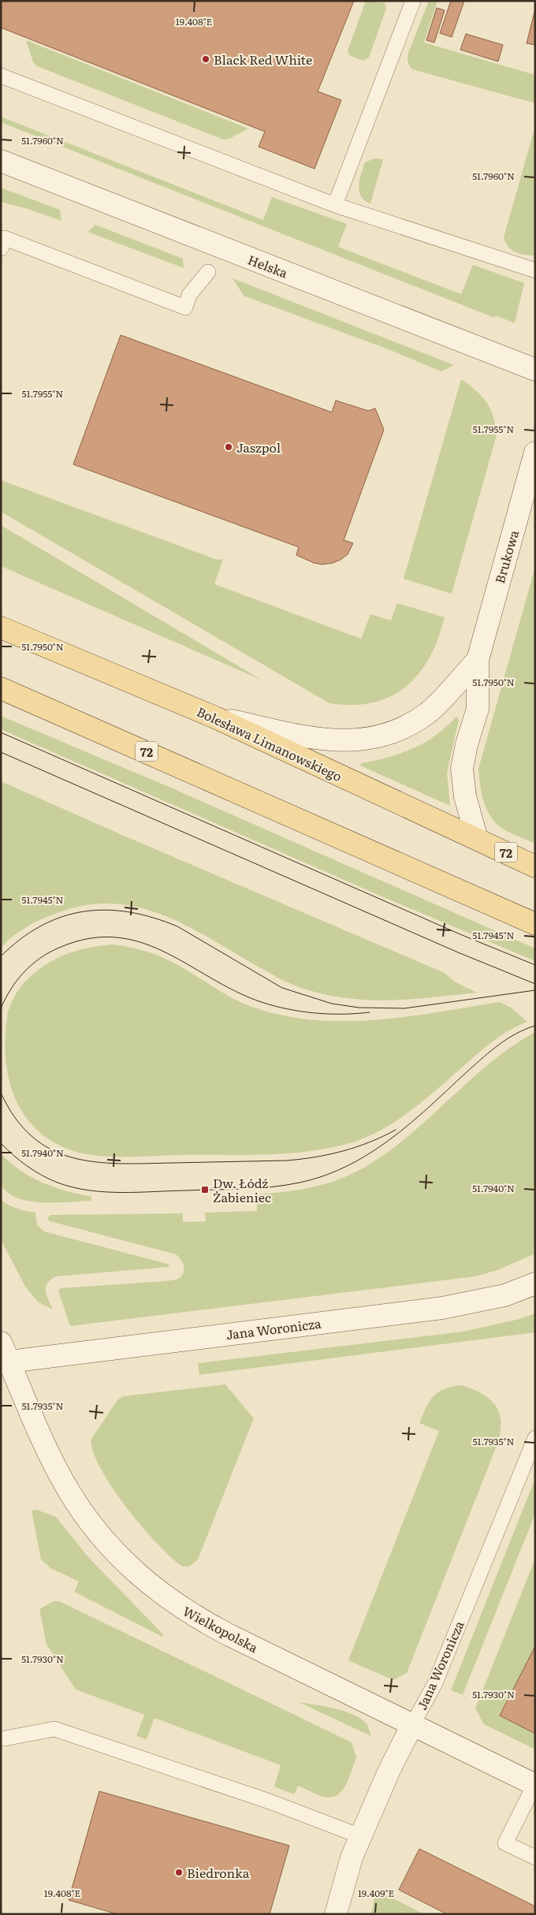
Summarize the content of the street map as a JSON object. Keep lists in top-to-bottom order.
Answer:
{
  "streets": {
    "main road": ["Bolesława Limanowskiego", "72"],
    "street": [
      "Helska",
      "Brukowa",
      "Jana Woronicza",
      "Wielkopolska"
    ]
  },
  "crossings": [
    ["Jana Woronicza", "Wielkopolska"]
  ],
  "places": {
    "other": ["Black Red White", "Jaszpol", "Biedronka"],
    "transit": ["Dw. Łódź Żabieniec"]
  },
  "coordinates": [
    "19.408°E",
    "51.7960°N",
    "51.7955°N",
    "51.7950°N",
    "51.7945°N",
    "51.7940°N",
    "51.7935°N",
    "51.7930°N",
    "19.409°E"
  ]
}
